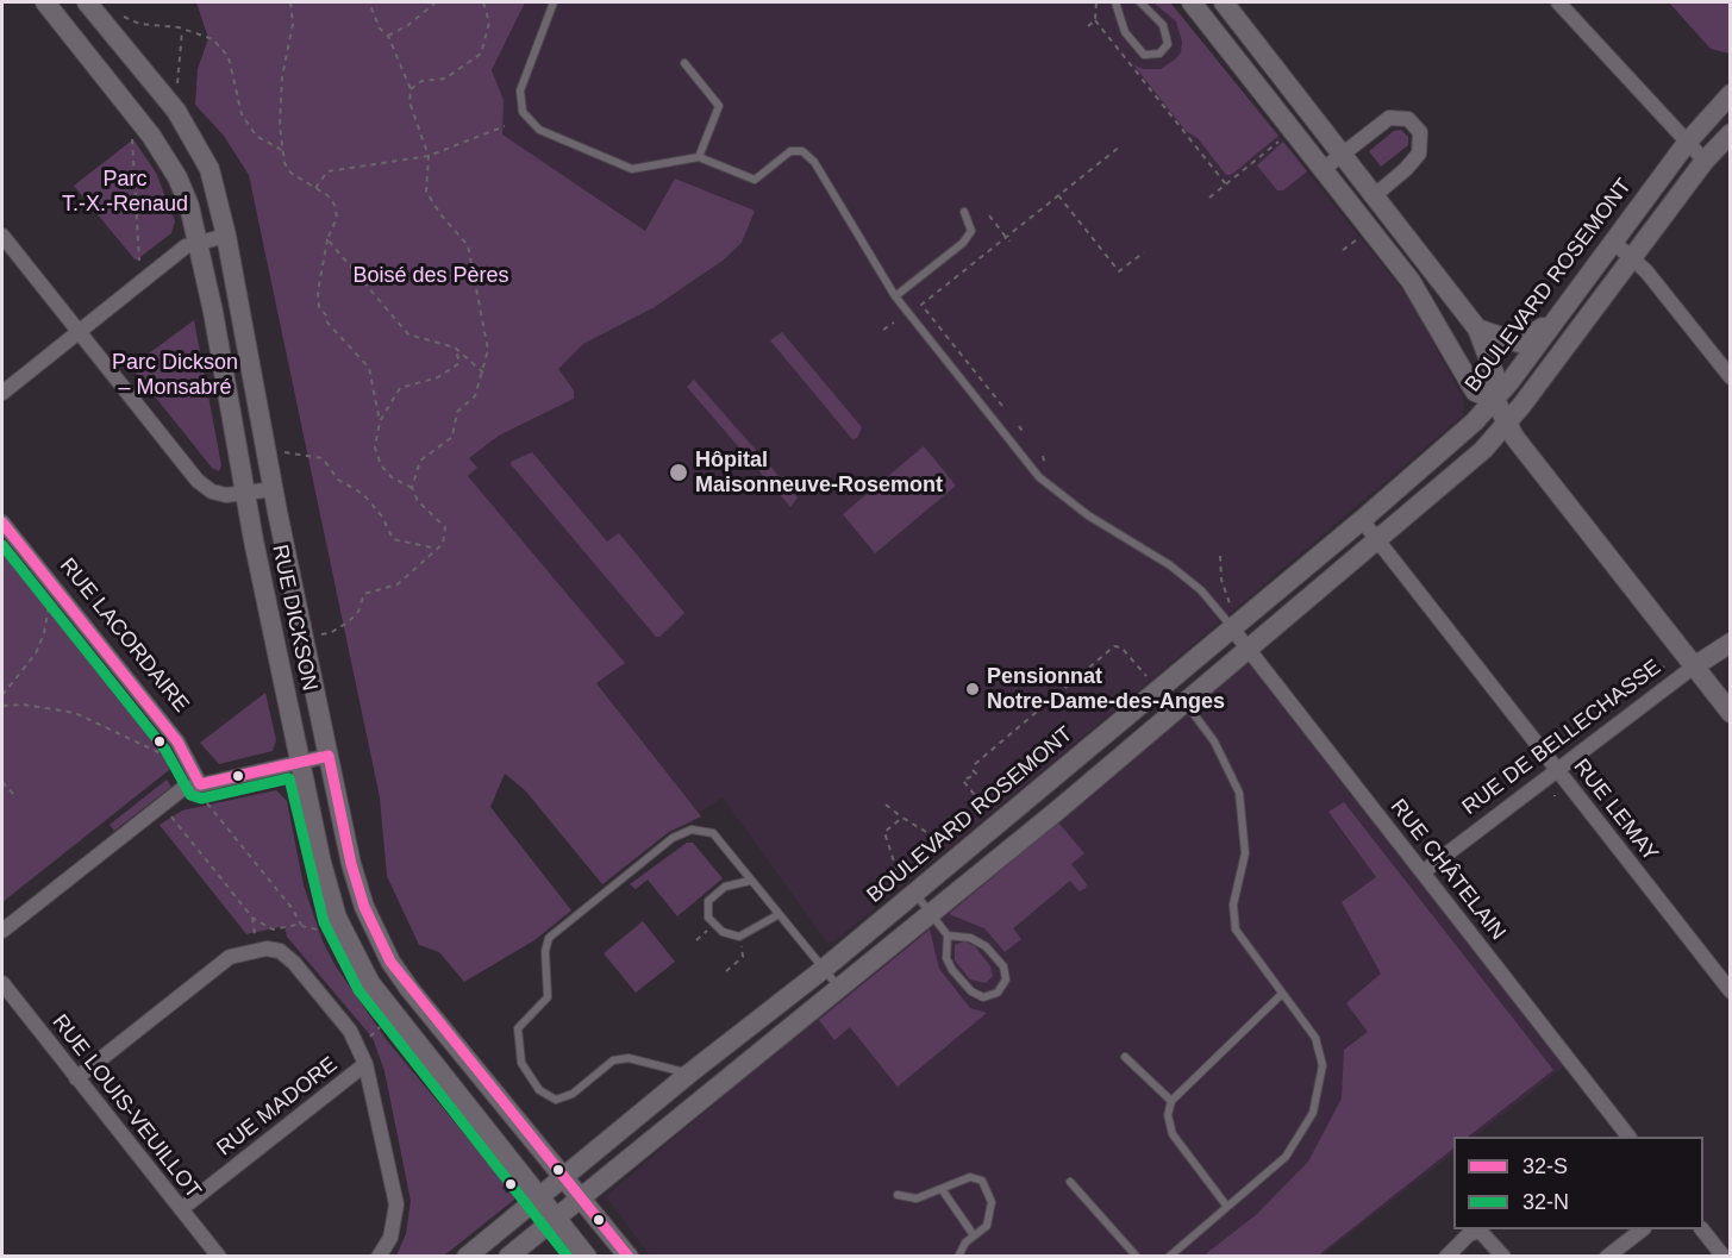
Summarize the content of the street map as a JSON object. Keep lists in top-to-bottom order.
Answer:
{
  "streets": {
    "main road": ["BOULEVARD ROSEMONT", "RUE DICKSON", "RUE DE BELLECHASSE"],
    "street": [
      "RUE LACORDAIRE",
      "RUE LEMAY",
      "RUE CHÂTELAIN",
      "RUE LOUIS-VEUILLOT",
      "RUE MADORE"
    ]
  },
  "crossings": [
    ["BOULEVARD ROSEMONT", "RUE DICKSON"],
    ["BOULEVARD ROSEMONT", "RUE LEMAY"],
    ["BOULEVARD ROSEMONT", "RUE CHÂTELAIN"],
    ["RUE DE BELLECHASSE", "RUE LEMAY"],
    ["RUE DE BELLECHASSE", "RUE CHÂTELAIN"],
    ["RUE LOUIS-VEUILLOT", "RUE MADORE"]
  ],
  "parks": ["Parc T.-X.-Renaud", "Boisé des Pères", "Parc Dickson – Monsabré"],
  "places": ["Hôpital Maisonneuve-Rosemont", "Pensionnat Notre-Dame-des-Anges"],
  "lines": ["transit line 32-S", "transit line 32-N"],
  "legend": ["32-S", "32-N"]
}
